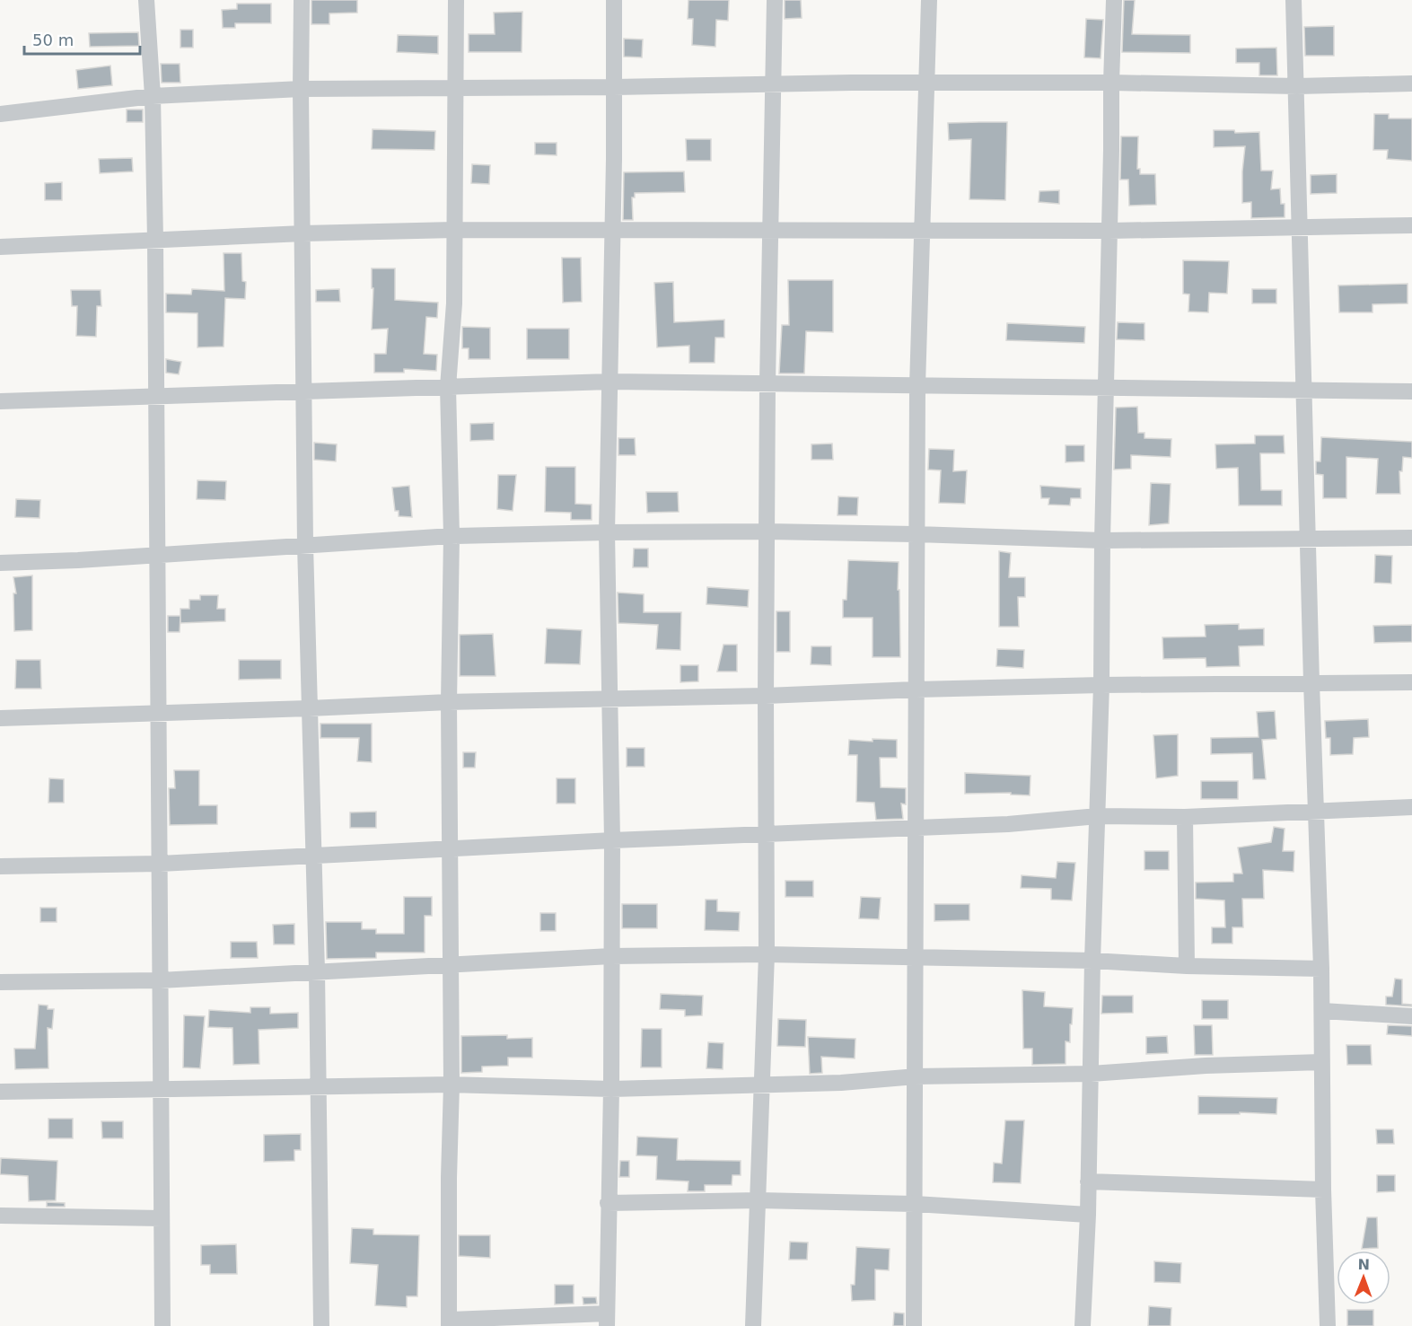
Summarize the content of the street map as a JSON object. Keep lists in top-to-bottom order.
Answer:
{
  "scale_bar": "50 m",
  "north": "top"
}
